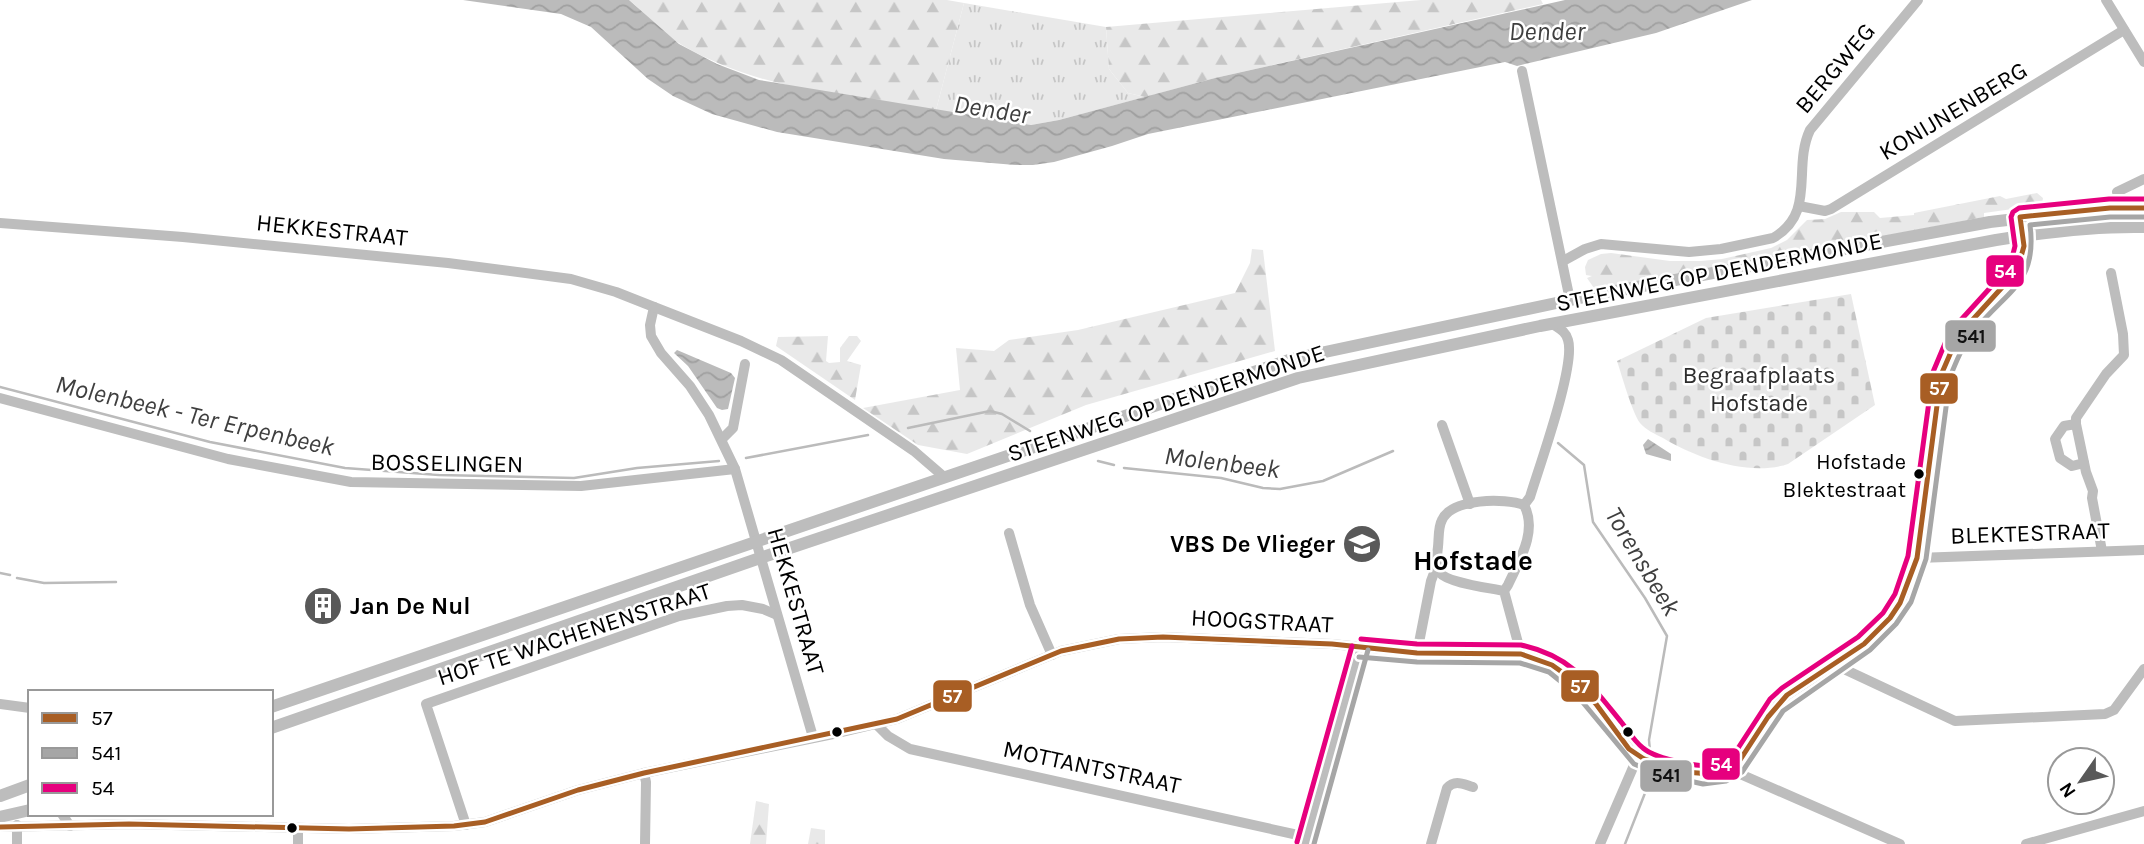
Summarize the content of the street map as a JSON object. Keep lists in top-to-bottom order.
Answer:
{
  "streets": {
    "main road": ["STEENWEG OP DENDERMONDE"],
    "street": [
      "BERGWEG",
      "KONIJNENBERG",
      "HEKKESTRAAT",
      "BOSSELINGEN",
      "BLEKTESTRAAT",
      "HOOGSTRAAT",
      "HOF TE WACHENENSTRAAT",
      "MOTTANTSTRAAT"
    ]
  },
  "crossings": [
    ["BERGWEG", "KONIJNENBERG"],
    ["HEKKESTRAAT", "STEENWEG OP DENDERMONDE"],
    ["HEKKESTRAAT", "BOSSELINGEN"],
    ["HEKKESTRAAT", "HOOGSTRAAT"],
    ["HEKKESTRAAT", "HOF TE WACHENENSTRAAT"],
    ["HOOGSTRAAT", "MOTTANTSTRAAT"]
  ],
  "districts": ["Hofstade"],
  "water": [
    "Dender",
    "Molenbeek - Ter Erpenbeek",
    "Molenbeek",
    "Torensbeek"
  ],
  "parks": ["Begraafplaats Hofstade"],
  "places": {
    "other": ["Hofstade Blektestraat"],
    "school or university": ["VBS De Vlieger"],
    "building": ["Jan De Nul"]
  },
  "lines": ["transit line 54", "transit line 57", "transit line 541"],
  "legend": ["57", "541", "54"],
  "north": "bottom left"
}
